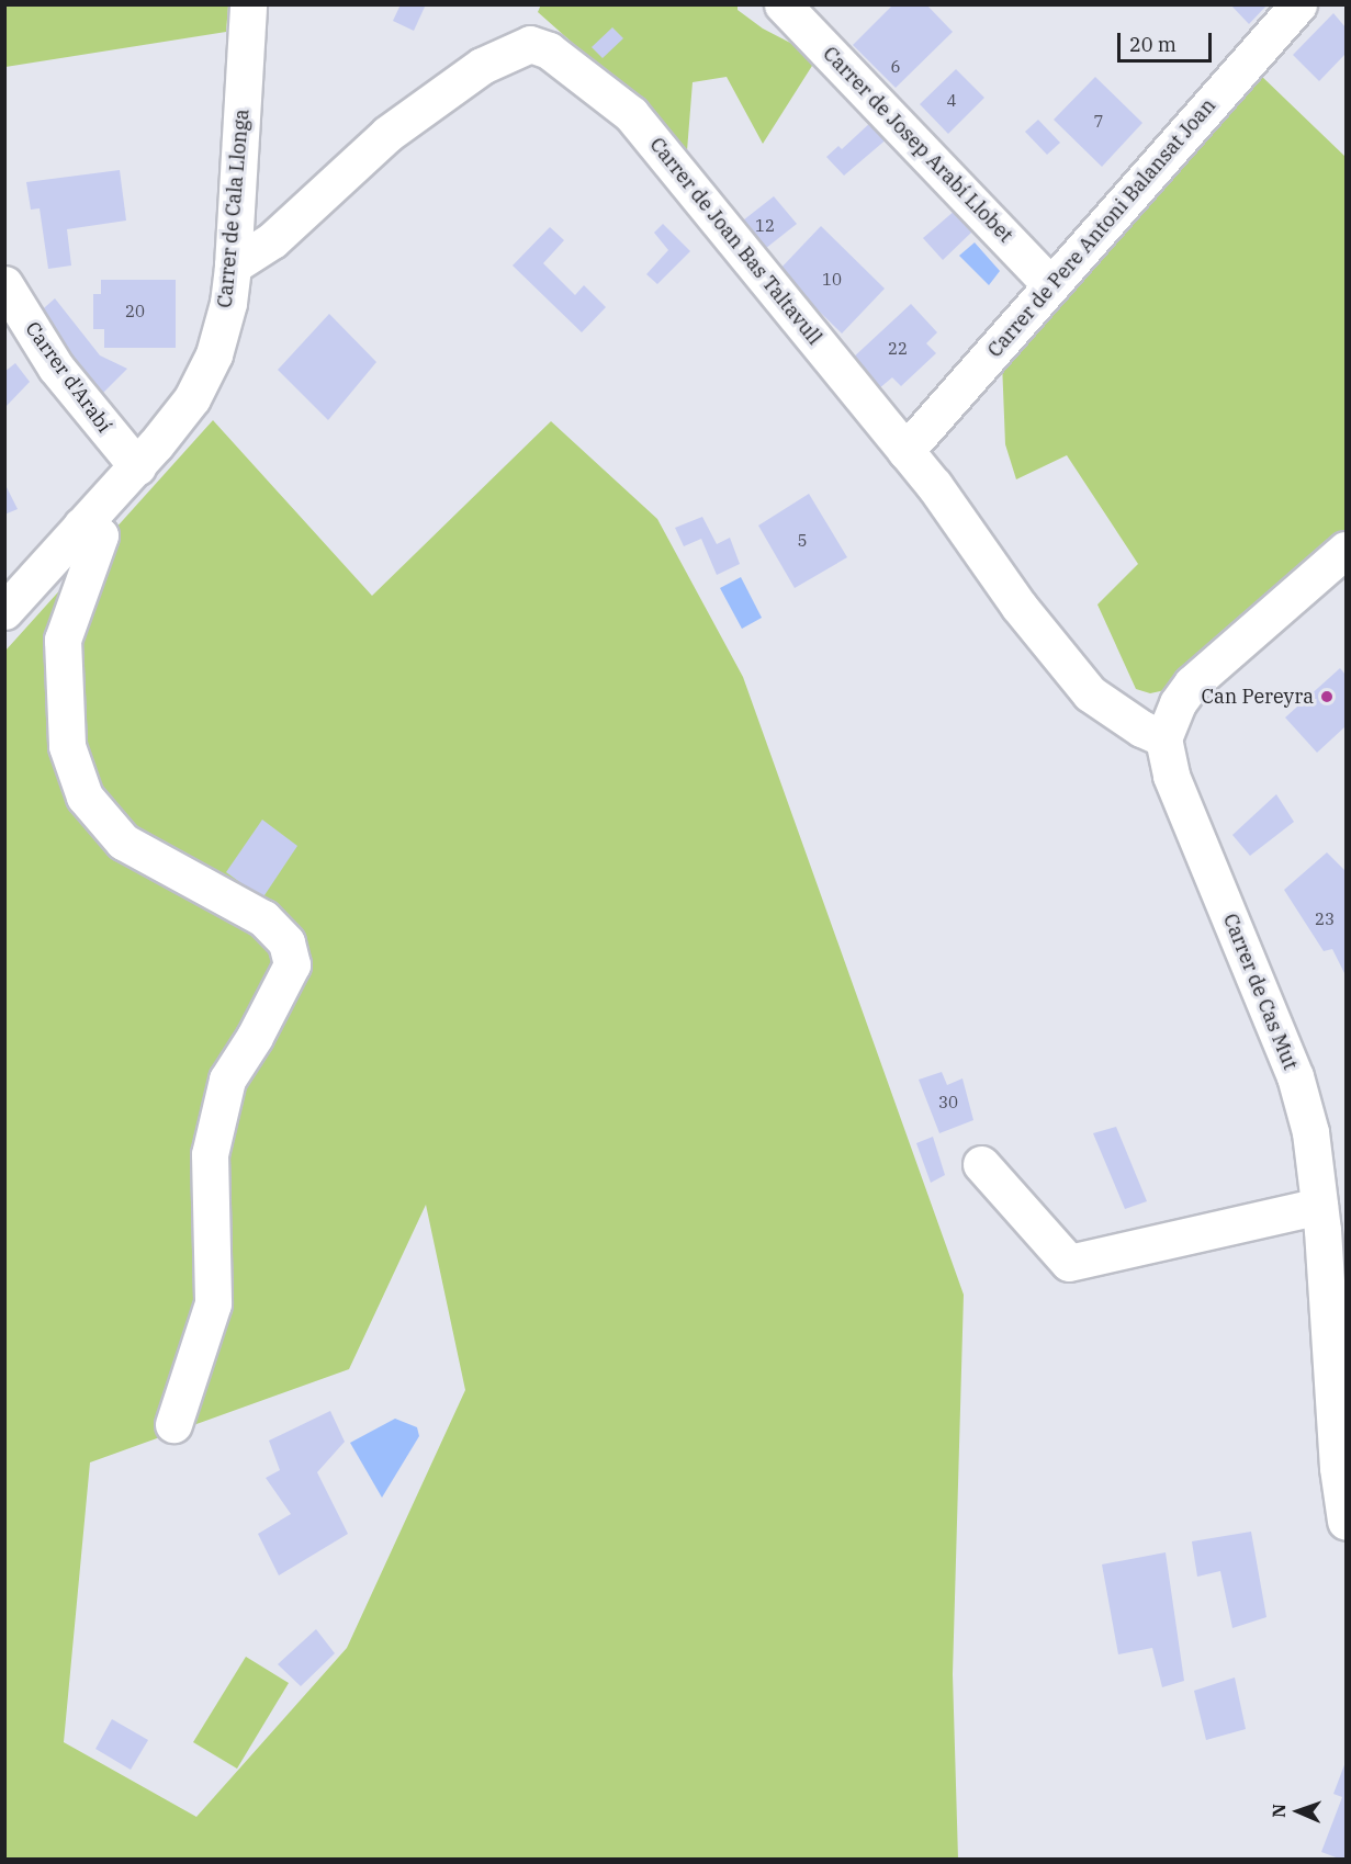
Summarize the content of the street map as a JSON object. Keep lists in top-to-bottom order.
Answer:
{
  "streets": {
    "street": [
      "Carrer de Josep Arabí Llobet",
      "Carrer de Cala Llonga",
      "Carrer de Pere Antoni Balansat Joan",
      "Carrer de Joan Bas Taltavull",
      "Carrer d'Arabí",
      "Carrer de Cas Mut"
    ]
  },
  "crossings": [
    ["Carrer de Josep Arabí Llobet", "Carrer de Pere Antoni Balansat Joan"],
    ["Carrer de Cala Llonga", "Carrer de Joan Bas Taltavull"],
    ["Carrer de Cala Llonga", "Carrer d'Arabí"],
    ["Carrer de Pere Antoni Balansat Joan", "Carrer de Joan Bas Taltavull"],
    ["Carrer de Joan Bas Taltavull", "Carrer de Cas Mut"]
  ],
  "places": ["Can Pereyra"],
  "house_numbers": [
    "6",
    "4",
    "7",
    "12",
    "10",
    "20",
    "22",
    "5",
    "23",
    "30"
  ],
  "scale_bar": "20 m",
  "north": "left"
}
